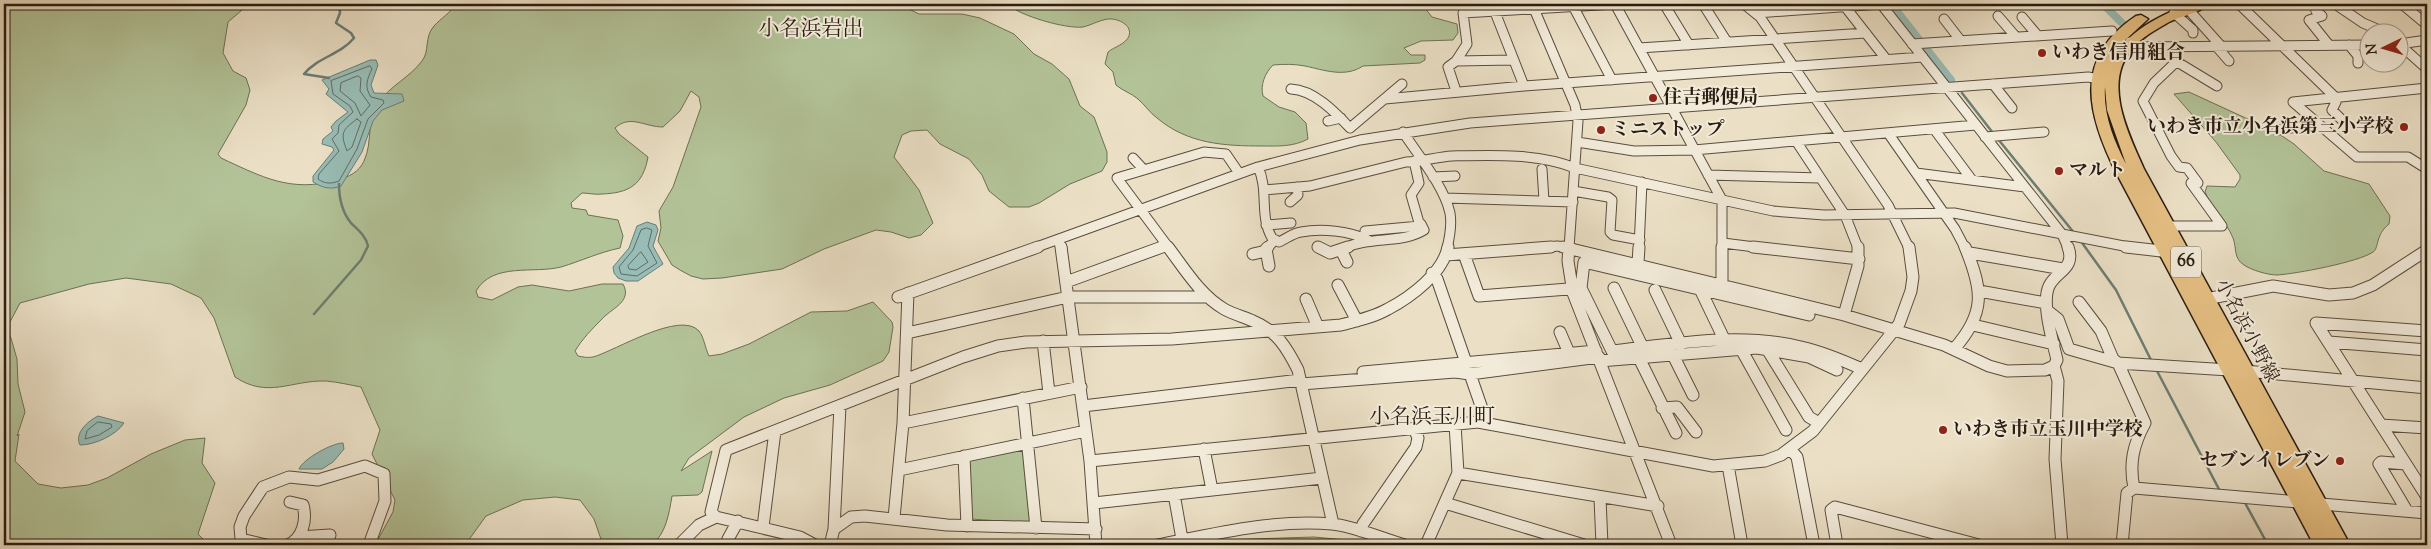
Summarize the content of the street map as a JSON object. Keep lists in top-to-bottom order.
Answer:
{
  "streets": {
    "main road": ["66", "小名浜小野線"]
  },
  "districts": ["小名浜岩出", "小名浜玉川町"],
  "places": [
    "いわき信用組合",
    "住吉郵便局",
    "いわき市立小名浜第三小学校",
    "ミニストップ",
    "マルト",
    "いわき市立玉川中学校",
    "セブンイレブン"
  ],
  "north": "left"
}
